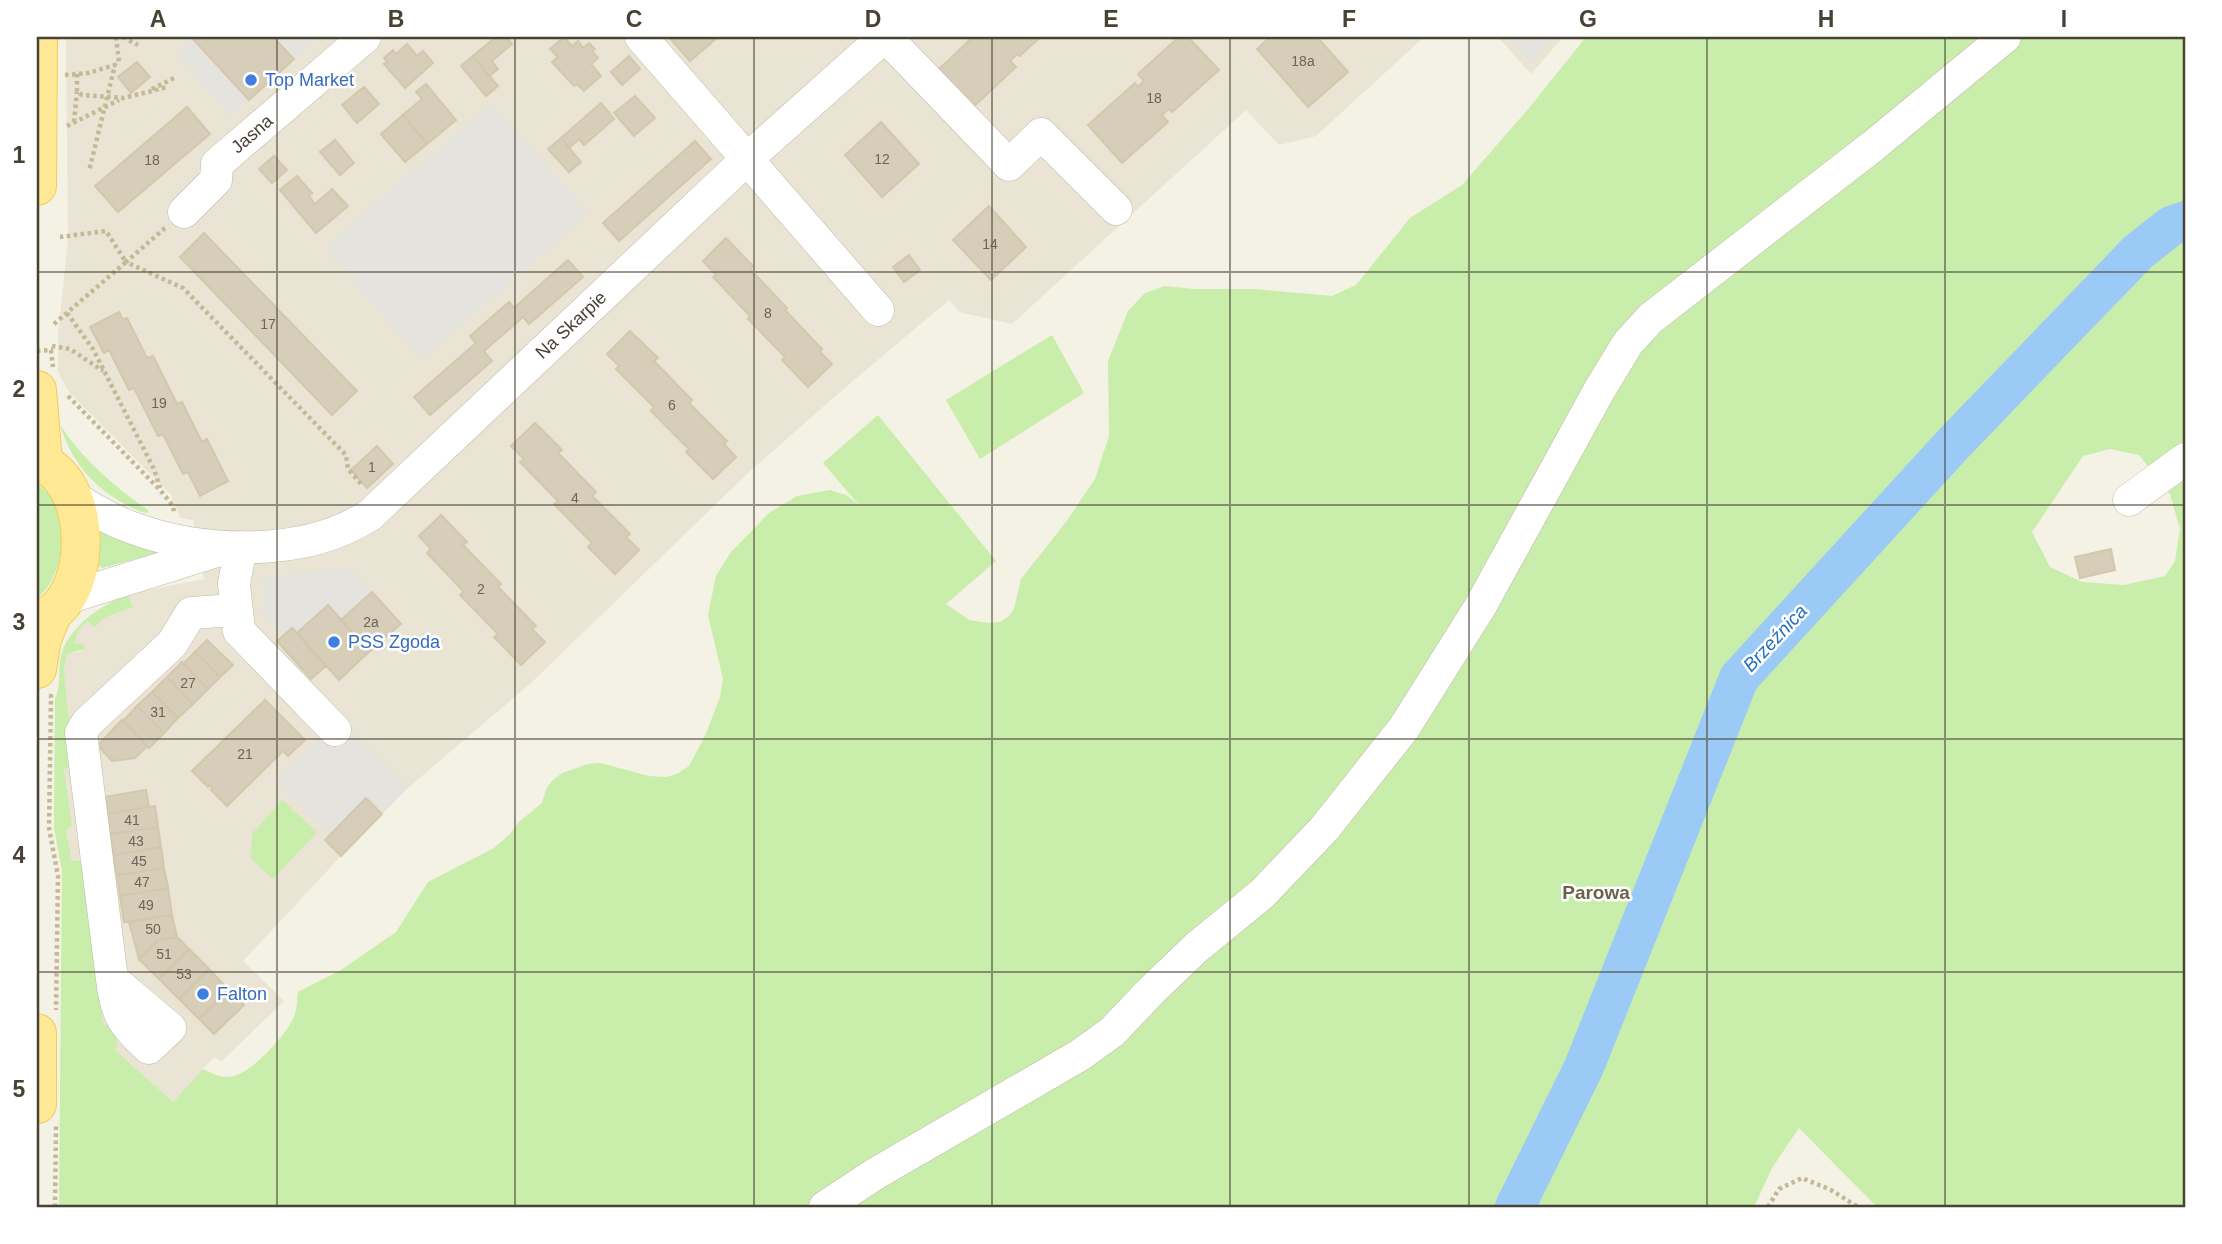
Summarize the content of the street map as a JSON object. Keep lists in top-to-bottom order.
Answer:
{
  "streets": {
    "street": ["Jasna", "Na Skarpie"]
  },
  "districts": ["Parowa"],
  "water": ["Brzeźnica"],
  "places": ["Top Market", "PSS Zgoda", "Falton"],
  "house_numbers": [
    "18a",
    "18",
    "12",
    "18",
    "14",
    "8",
    "17",
    "19",
    "6",
    "1",
    "4",
    "2",
    "2a",
    "27",
    "31",
    "21",
    "41",
    "43",
    "45",
    "47",
    "49",
    "50",
    "51",
    "53"
  ],
  "grid": {
    "columns": [
      "A",
      "B",
      "C",
      "D",
      "E",
      "F",
      "G",
      "H",
      "I"
    ],
    "rows": [
      "1",
      "2",
      "3",
      "4",
      "5"
    ]
  }
}
